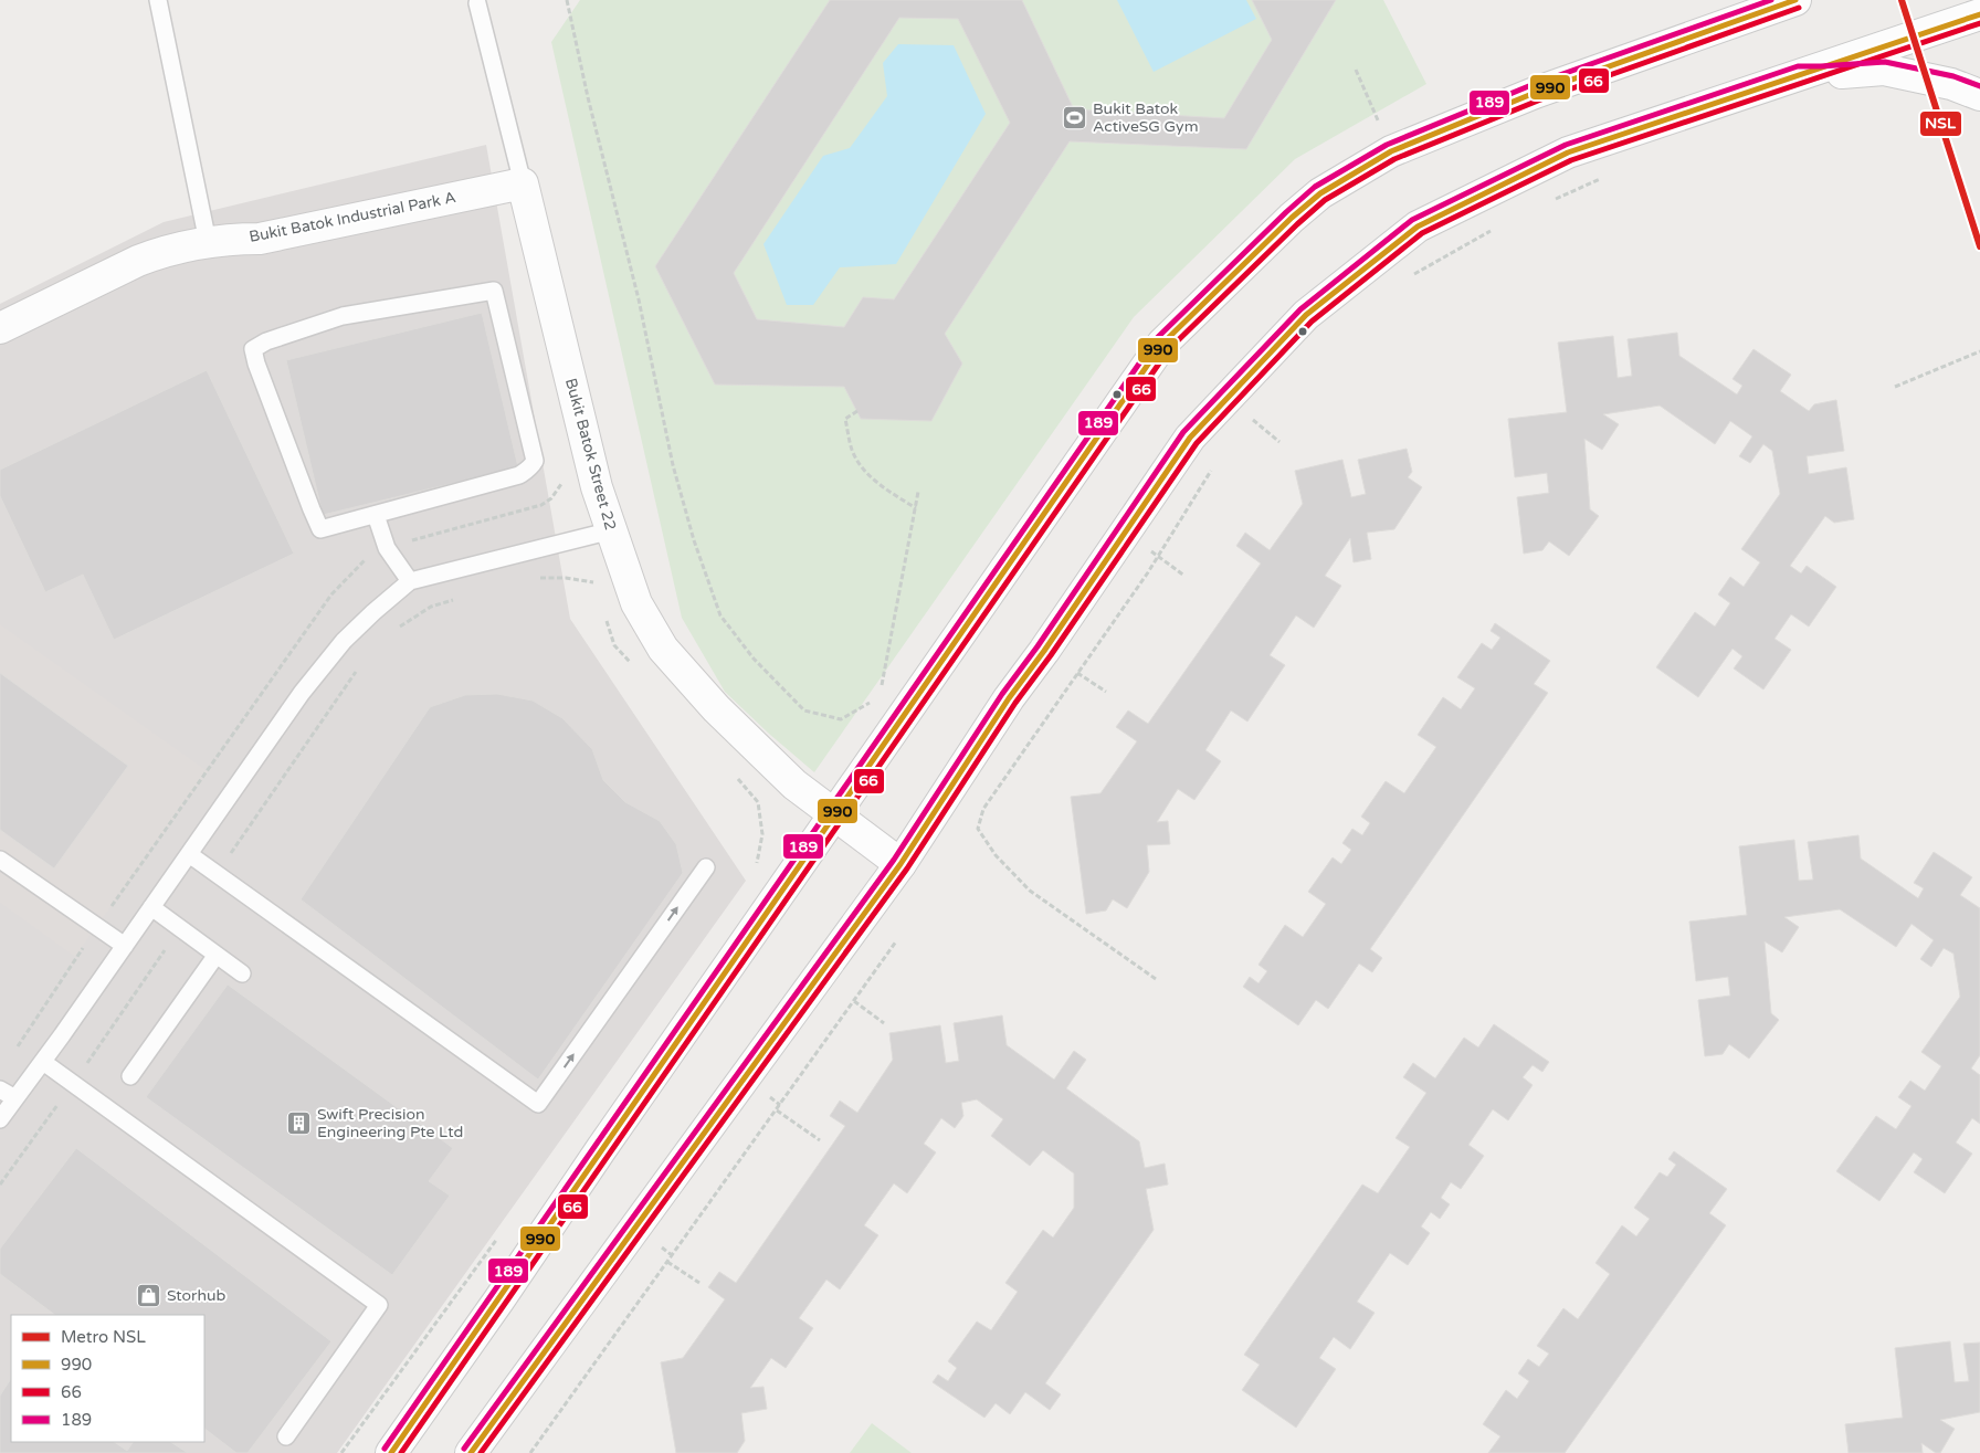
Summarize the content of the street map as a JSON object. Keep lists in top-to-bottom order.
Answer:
{
  "streets": {
    "main road": ["Bukit Batok Industrial Park A", "Bukit Batok Street 22"]
  },
  "crossings": [
    ["Bukit Batok Industrial Park A", "Bukit Batok Street 22"]
  ],
  "places": {
    "sports": ["Bukit Batok ActiveSG Gym"],
    "building": ["Swift Precision Engineering Pte Ltd"],
    "shop": ["Storhub"]
  },
  "lines": [
    "metro line NSL",
    "transit line 990",
    "transit line 189",
    "transit line 66"
  ],
  "legend": [
    "Metro NSL",
    "990",
    "66",
    "189"
  ]
}
